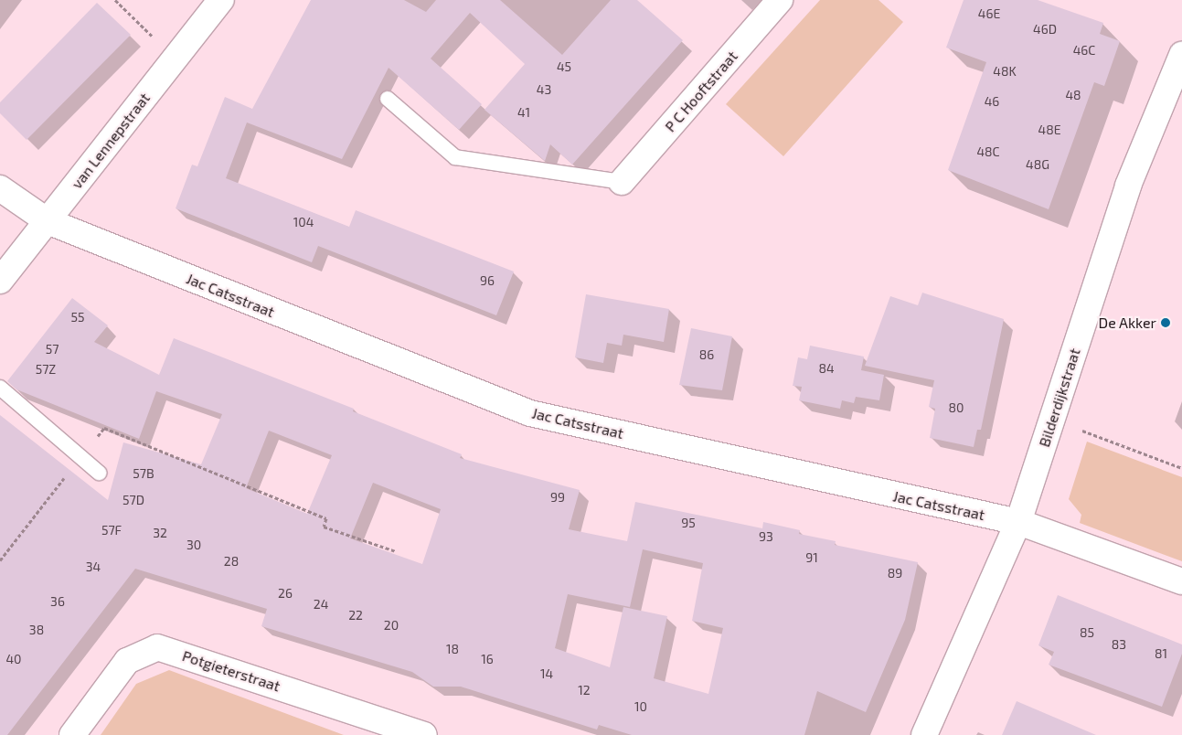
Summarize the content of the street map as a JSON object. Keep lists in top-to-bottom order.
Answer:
{
  "streets": {
    "street": [
      "P C Hooftstraat",
      "van Lennepstraat",
      "Jac Catsstraat",
      "Bilderdijkstraat",
      "Potgieterstraat"
    ]
  },
  "crossings": [
    ["van Lennepstraat", "Jac Catsstraat"],
    ["Jac Catsstraat", "Bilderdijkstraat"]
  ],
  "places": ["De Akker"],
  "house_numbers": [
    "46E",
    "46D",
    "46C",
    "45",
    "48K",
    "43",
    "48",
    "46",
    "41",
    "48E",
    "48C",
    "48G",
    "104",
    "96",
    "55",
    "57",
    "86",
    "84",
    "57Z",
    "80",
    "57B",
    "99",
    "57D",
    "95",
    "57F",
    "32",
    "93",
    "30",
    "91",
    "28",
    "34",
    "89",
    "26",
    "36",
    "24",
    "22",
    "20",
    "38",
    "85",
    "83",
    "18",
    "81",
    "40",
    "16",
    "14",
    "12",
    "10"
  ]
}
